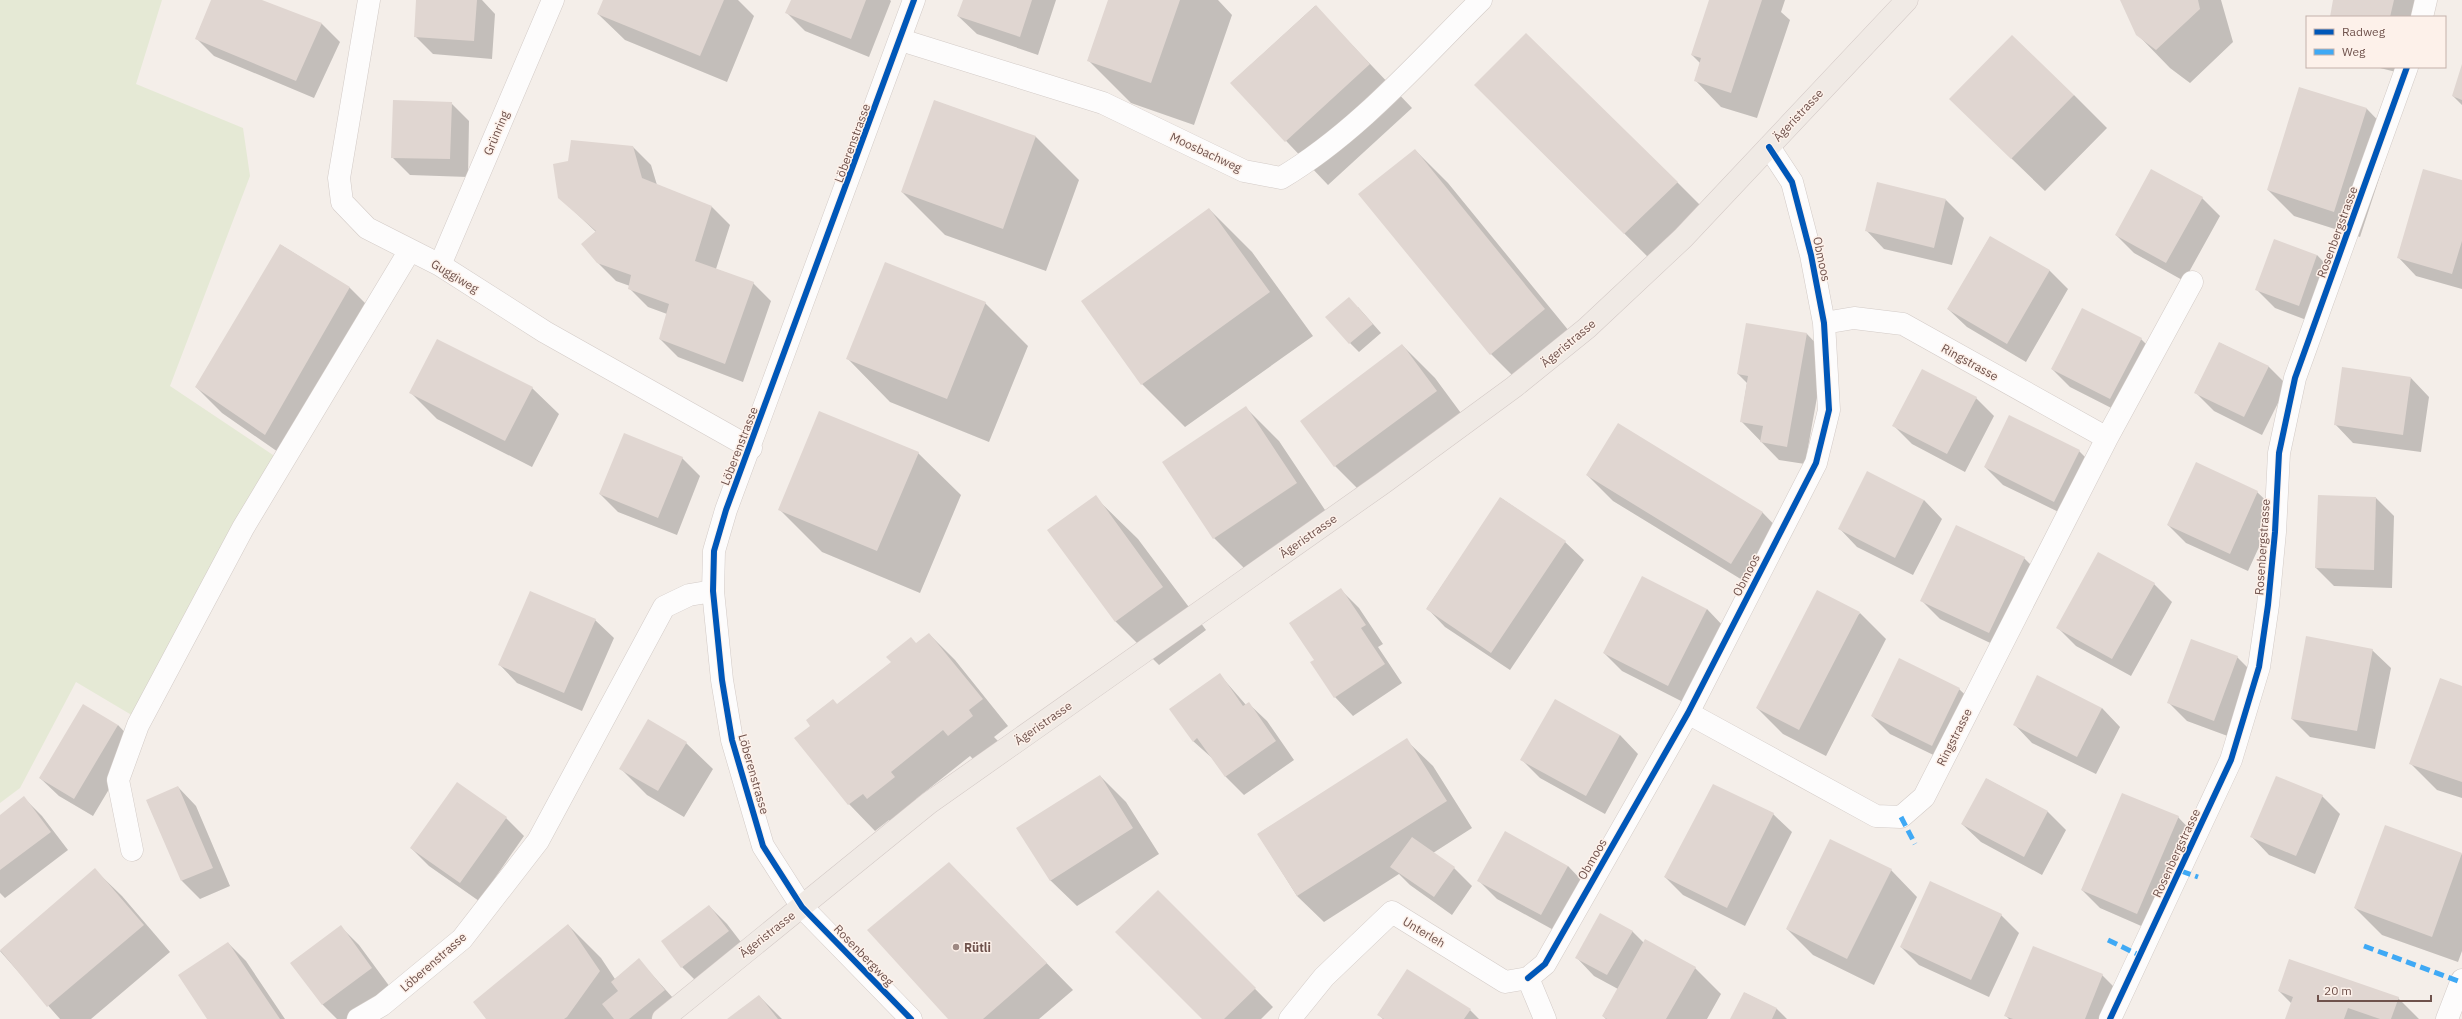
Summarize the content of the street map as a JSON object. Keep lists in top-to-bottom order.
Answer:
{
  "streets": {
    "main road": ["Ägeristrasse"],
    "street": [
      "Grünring",
      "Löberenstrasse",
      "Moosbachweg",
      "Rosenbergstrasse",
      "Obmoos",
      "Guggiweg",
      "Ringstrasse",
      "Unterleh",
      "Rosenbergweg"
    ]
  },
  "crossings": [
    ["Ägeristrasse", "Löberenstrasse"],
    ["Ägeristrasse", "Obmoos"],
    ["Ägeristrasse", "Rosenbergweg"],
    ["Grünring", "Guggiweg"],
    ["Löberenstrasse", "Moosbachweg"],
    ["Löberenstrasse", "Guggiweg"],
    ["Löberenstrasse", "Rosenbergweg"],
    ["Obmoos", "Ringstrasse"],
    ["Obmoos", "Unterleh"]
  ],
  "places": ["Rütli"],
  "legend": ["Radweg", "Weg"],
  "scale_bar": "20 m"
}
